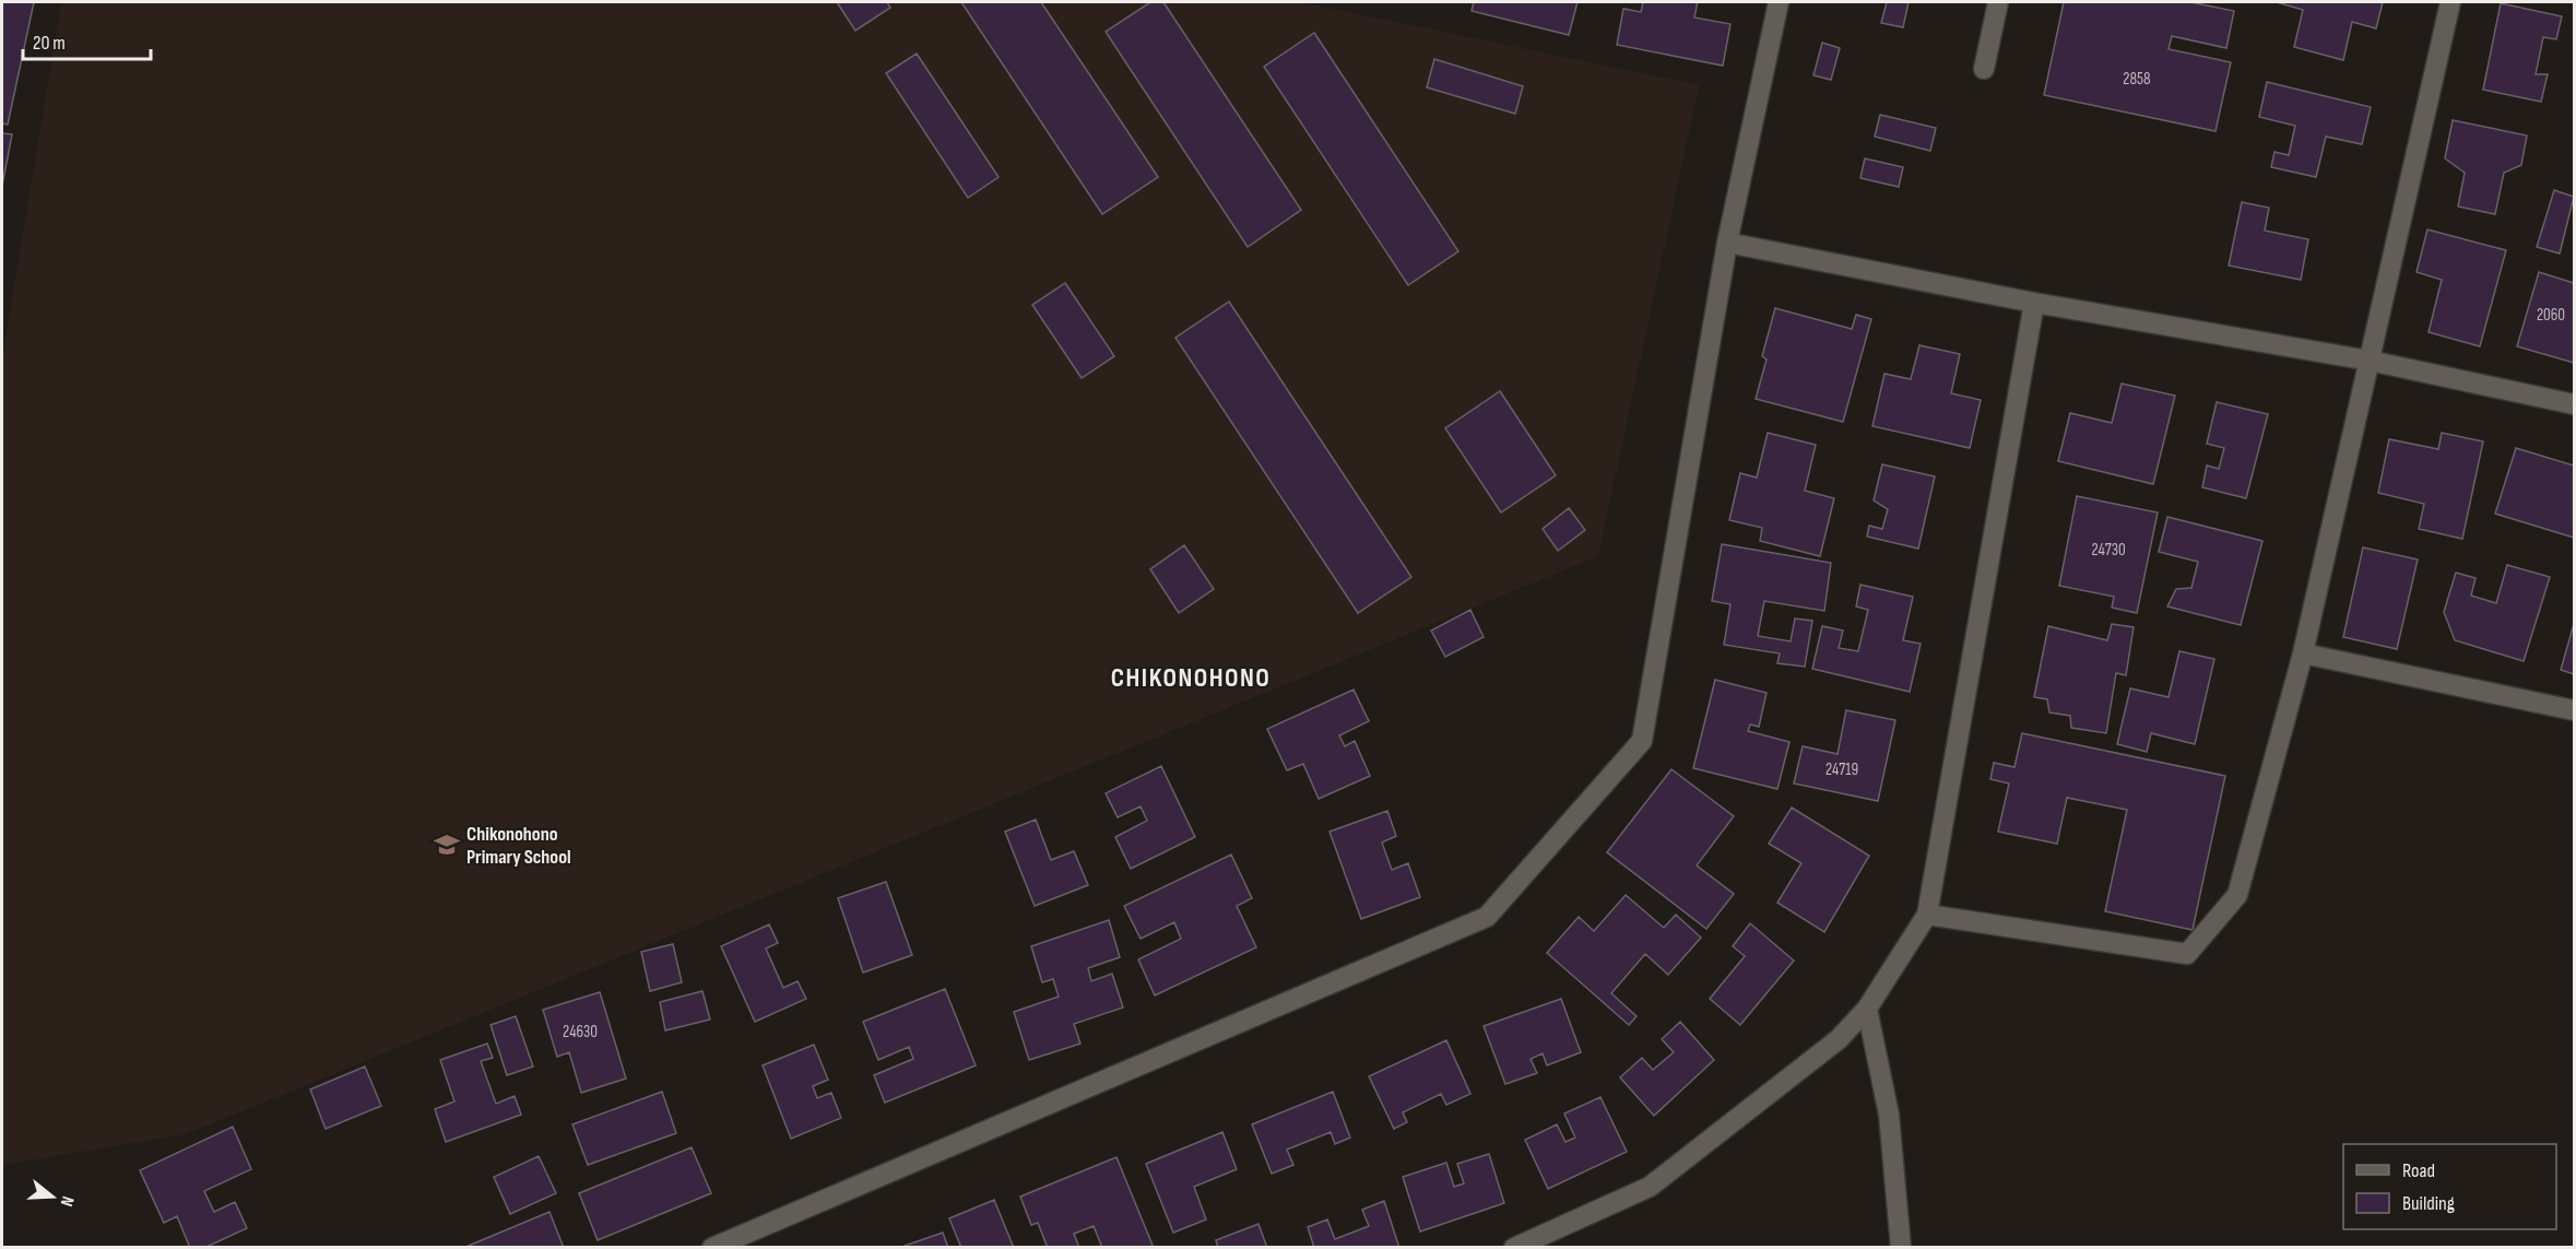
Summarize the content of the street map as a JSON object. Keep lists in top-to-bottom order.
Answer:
{
  "districts": ["CHIKONOHONO"],
  "places": {
    "school or university": ["Chikonohono Primary School"]
  },
  "house_numbers": [
    "2858",
    "2060",
    "24730",
    "24719",
    "24630"
  ],
  "legend": ["Road", "Building"],
  "scale_bar": "20 m",
  "north": "right"
}
